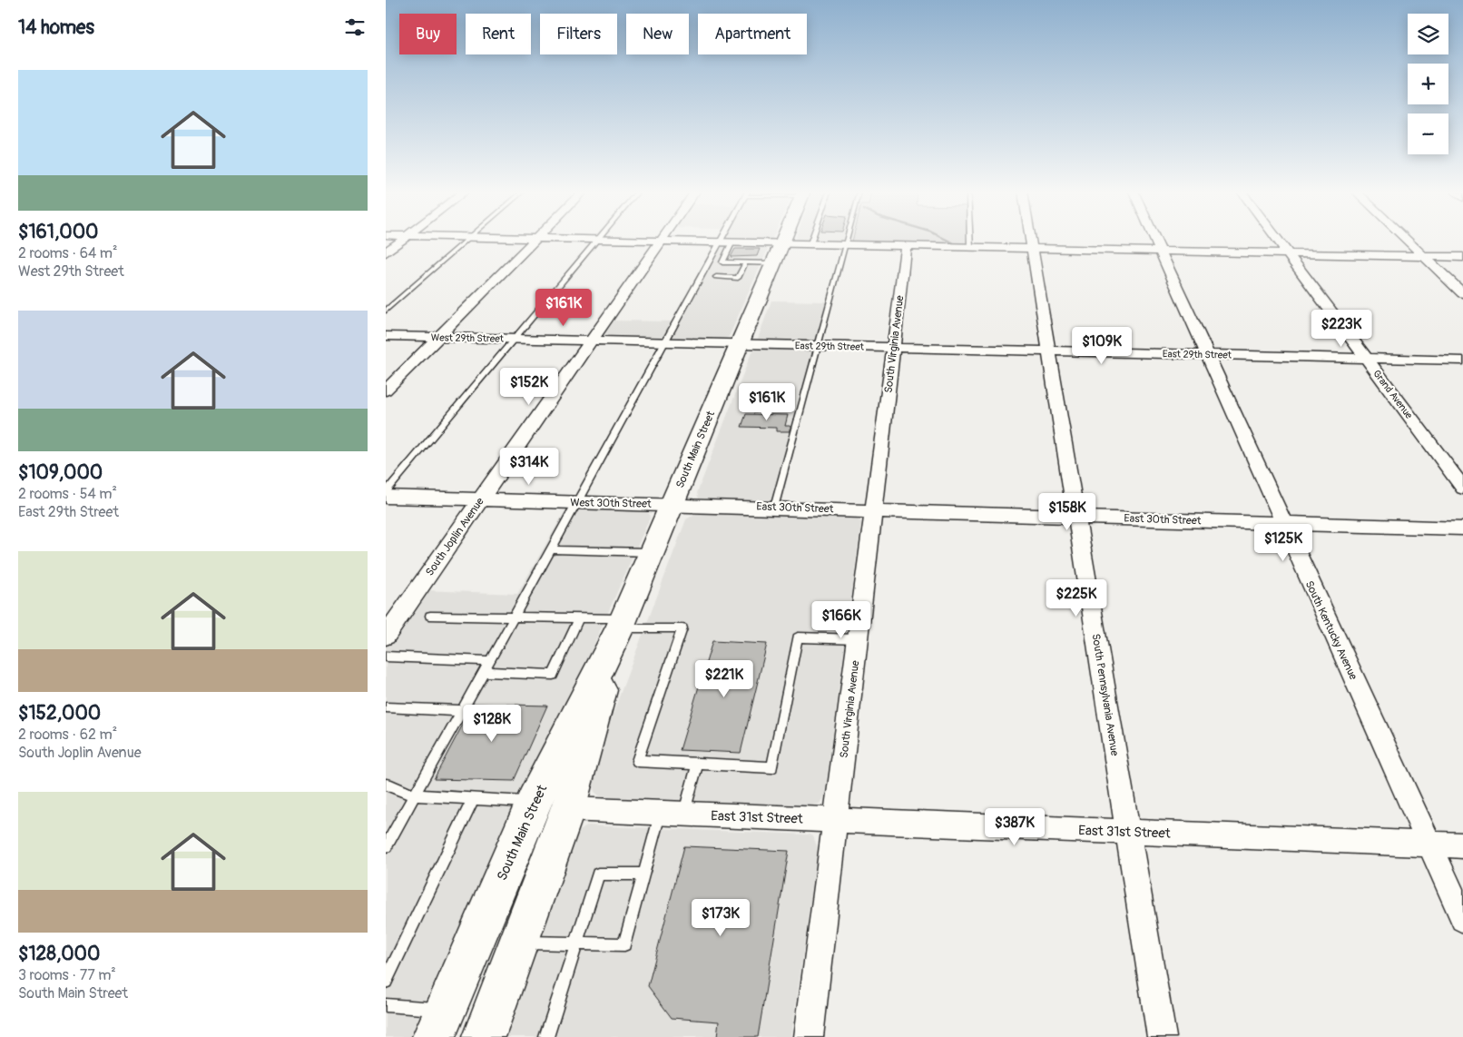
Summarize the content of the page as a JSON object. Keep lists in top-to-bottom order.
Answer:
{
  "streets": {
    "main road": ["South Main Street"],
    "street": [
      "West 29th Street",
      "South Virginia Avenue",
      "East 29th Street",
      "Grand Avenue",
      "West 30th Street",
      "East 30th Street",
      "South Joplin Avenue",
      "South Kentucky Avenue",
      "South Pennsylvania Avenue",
      "East 31st Street"
    ]
  },
  "crossings": [
    ["West 29th Street", "East 29th Street"],
    ["West 29th Street", "South Main Street"],
    ["West 29th Street", "South Joplin Avenue"],
    ["South Virginia Avenue", "East 29th Street"],
    ["South Virginia Avenue", "East 30th Street"],
    ["South Virginia Avenue", "East 31st Street"],
    ["East 29th Street", "Grand Avenue"],
    ["East 29th Street", "South Main Street"],
    ["East 29th Street", "South Kentucky Avenue"],
    ["East 29th Street", "South Pennsylvania Avenue"],
    ["South Main Street", "West 30th Street"],
    ["South Main Street", "East 30th Street"],
    ["South Main Street", "East 31st Street"],
    ["West 30th Street", "East 30th Street"],
    ["West 30th Street", "South Joplin Avenue"],
    ["East 30th Street", "South Kentucky Avenue"],
    ["East 30th Street", "South Pennsylvania Avenue"],
    ["South Kentucky Avenue", "East 31st Street"],
    ["South Pennsylvania Avenue", "East 31st Street"]
  ],
  "page": {
    "heading": "14 homes",
    "map_buttons": ["+", "−"],
    "chip": [
      "Buy",
      "Rent",
      "Filters",
      "New",
      "Apartment"
    ],
    "list": [
      {
        "name": "$161,000",
        "note": "2 rooms · 64 m² · West 29th Street"
      },
      {
        "name": "$109,000",
        "note": "2 rooms · 54 m² · East 29th Street"
      },
      {
        "name": "$152,000",
        "note": "2 rooms · 62 m² · South Joplin Avenue"
      },
      {
        "name": "$128,000",
        "note": "3 rooms · 77 m² · South Main Street"
      }
    ],
    "price": [
      "$161K",
      "$223K",
      "$109K",
      "$152K",
      "$161K",
      "$314K",
      "$158K",
      "$125K",
      "$225K",
      "$166K",
      "$221K",
      "$128K",
      "$387K",
      "$173K"
    ]
  }
}
